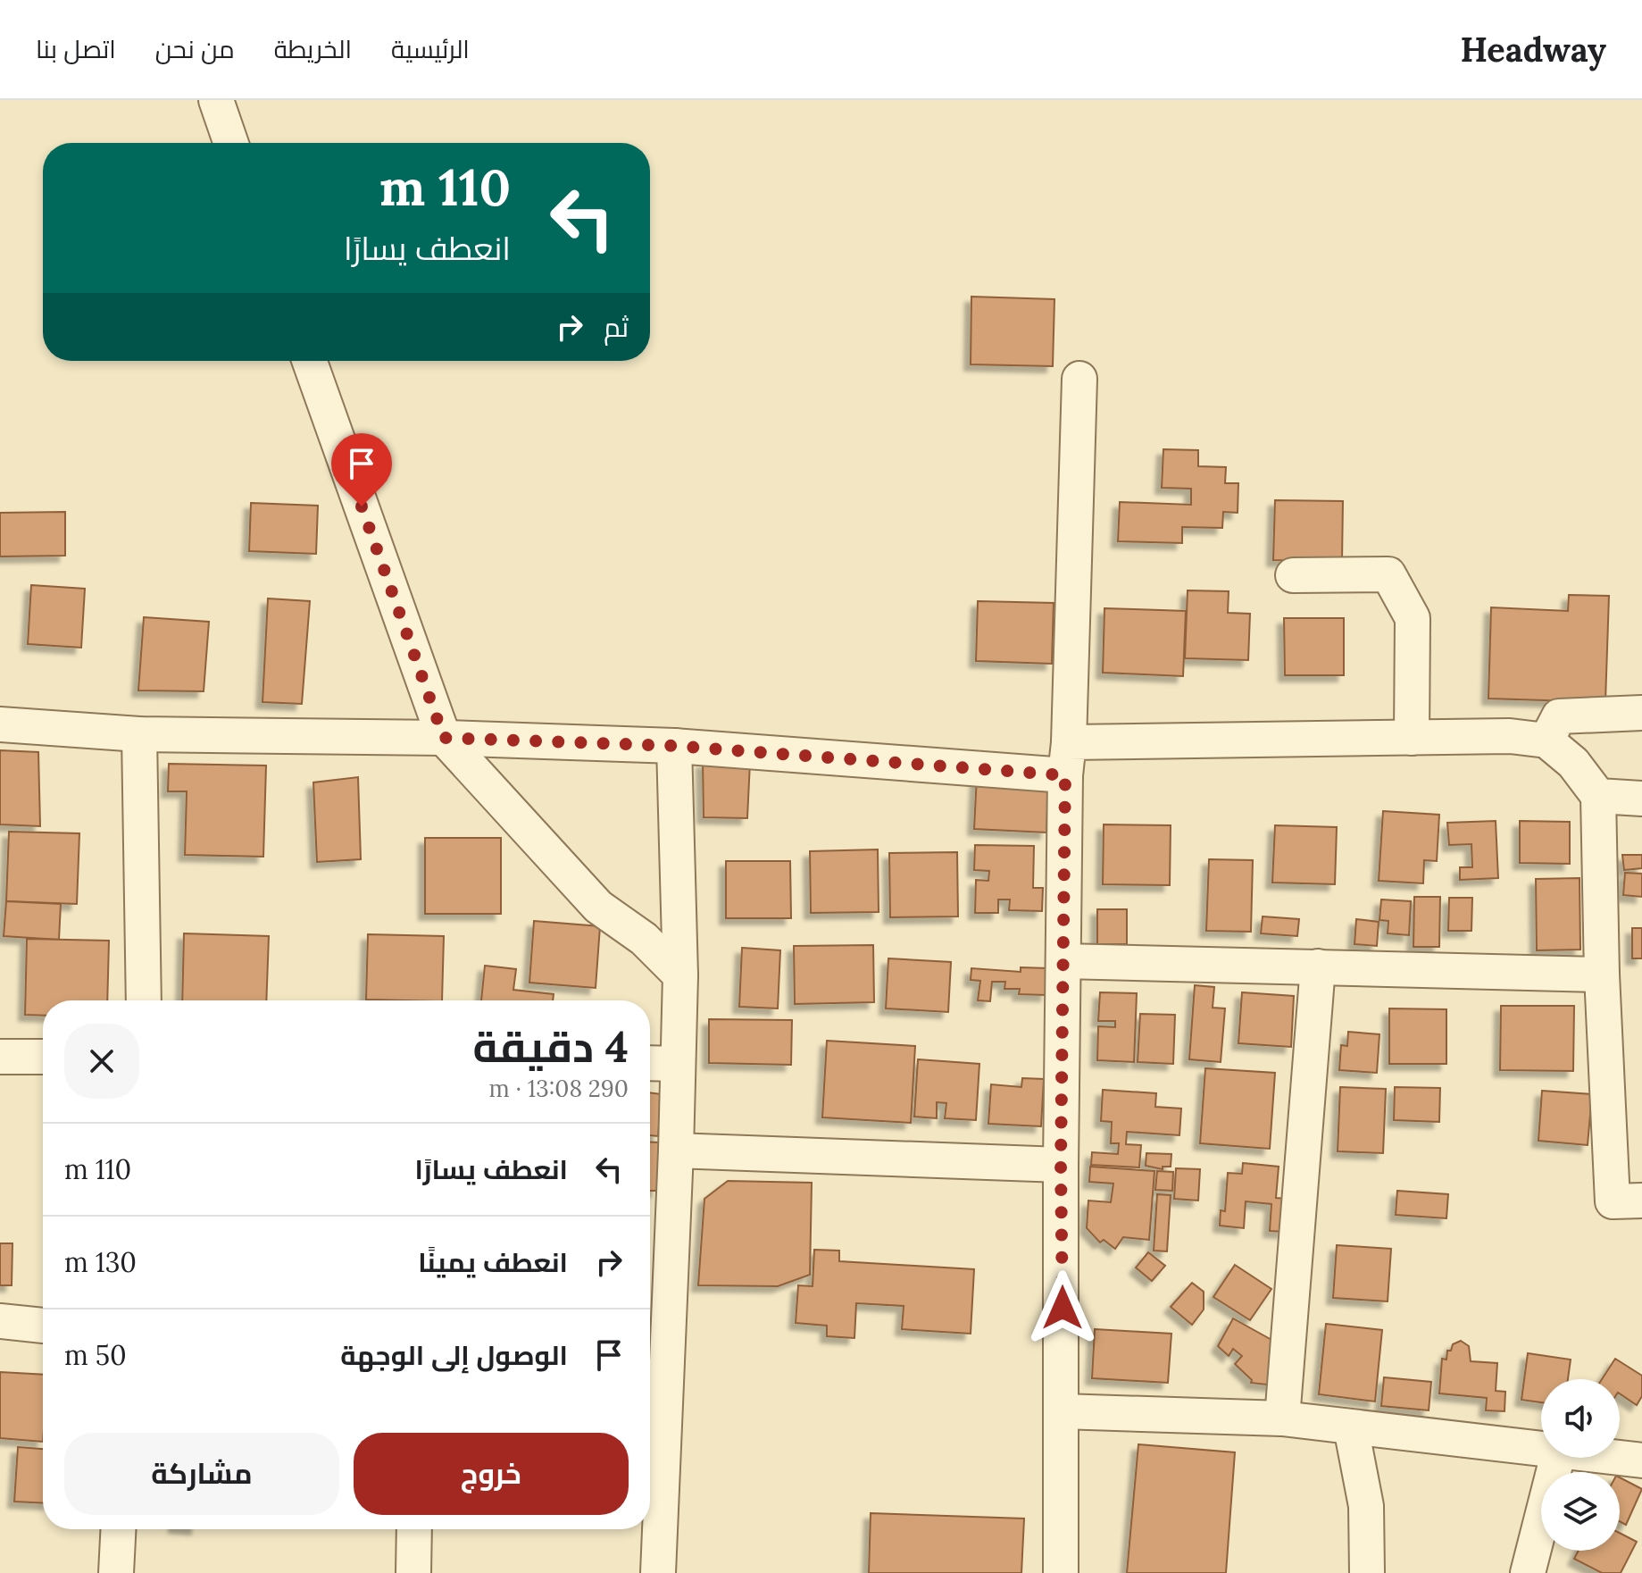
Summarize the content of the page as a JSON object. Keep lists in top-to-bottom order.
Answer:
{
  "page": {
    "header": "Headway",
    "nav": [
      "الرئيسية",
      "الخريطة",
      "من نحن",
      "اتصل بنا"
    ],
    "turn": ["110 m", "انعطف يسارًا"],
    "then": "ثم",
    "heading": ["4 دقيقة", "290 m · 13:08"],
    "list": [
      {
        "name": "انعطف يسارًا",
        "value": "110 m"
      },
      {
        "name": "انعطف يمينًا",
        "value": "130 m"
      },
      {
        "name": "الوصول إلى الوجهة",
        "value": "50 m"
      }
    ],
    "buttons": ["خروج", "مشاركة"]
  }
}
